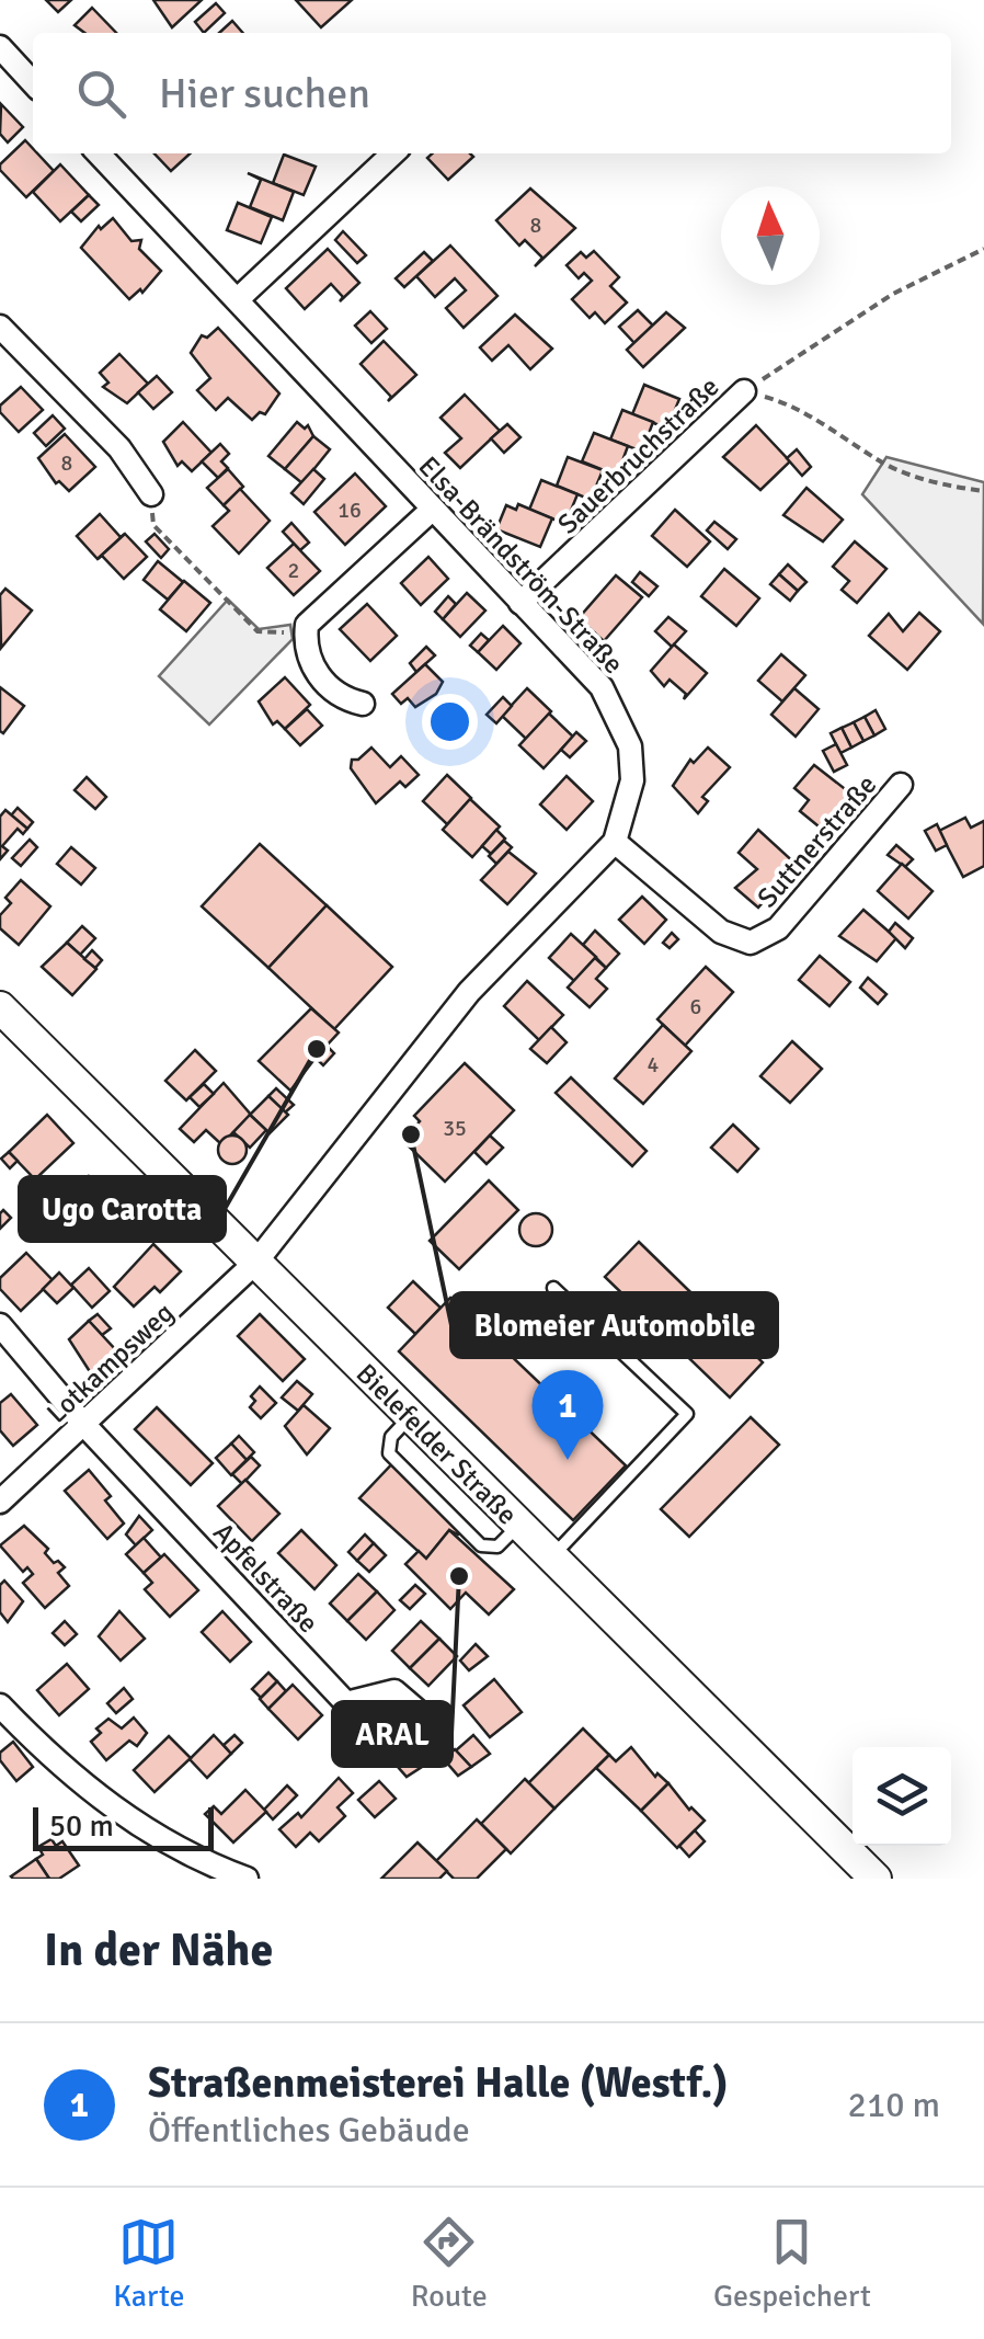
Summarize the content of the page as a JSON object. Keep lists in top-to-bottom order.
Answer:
{
  "streets": {
    "street": [
      "Sauerbruchstraße",
      "Elsa-Brändström-Straße",
      "Suttnerstraße",
      "Lotkampsweg",
      "Bielefelder Straße",
      "Apfelstraße"
    ]
  },
  "crossings": [
    ["Sauerbruchstraße", "Elsa-Brändström-Straße"],
    ["Elsa-Brändström-Straße", "Suttnerstraße"],
    ["Elsa-Brändström-Straße", "Lotkampsweg"],
    ["Elsa-Brändström-Straße", "Bielefelder Straße"],
    ["Lotkampsweg", "Bielefelder Straße"],
    ["Lotkampsweg", "Apfelstraße"]
  ],
  "places": ["Ugo Carotta", "Blomeier Automobile", "ARAL"],
  "house_numbers": [
    "8",
    "8",
    "16",
    "2",
    "6",
    "4",
    "35"
  ],
  "scale_bar": "50 m",
  "north": "top",
  "page": {
    "search": "Hier suchen",
    "pins": "1",
    "scale": "50 m",
    "heading": "In der Nähe",
    "list": [
      {
        "mark": "1",
        "name": "Straßenmeisterei Halle (Westf.)",
        "note": "Öffentliches Gebäude",
        "value": "210 m"
      }
    ],
    "nav": ["Karte", "Route", "Gespeichert"]
  }
}
